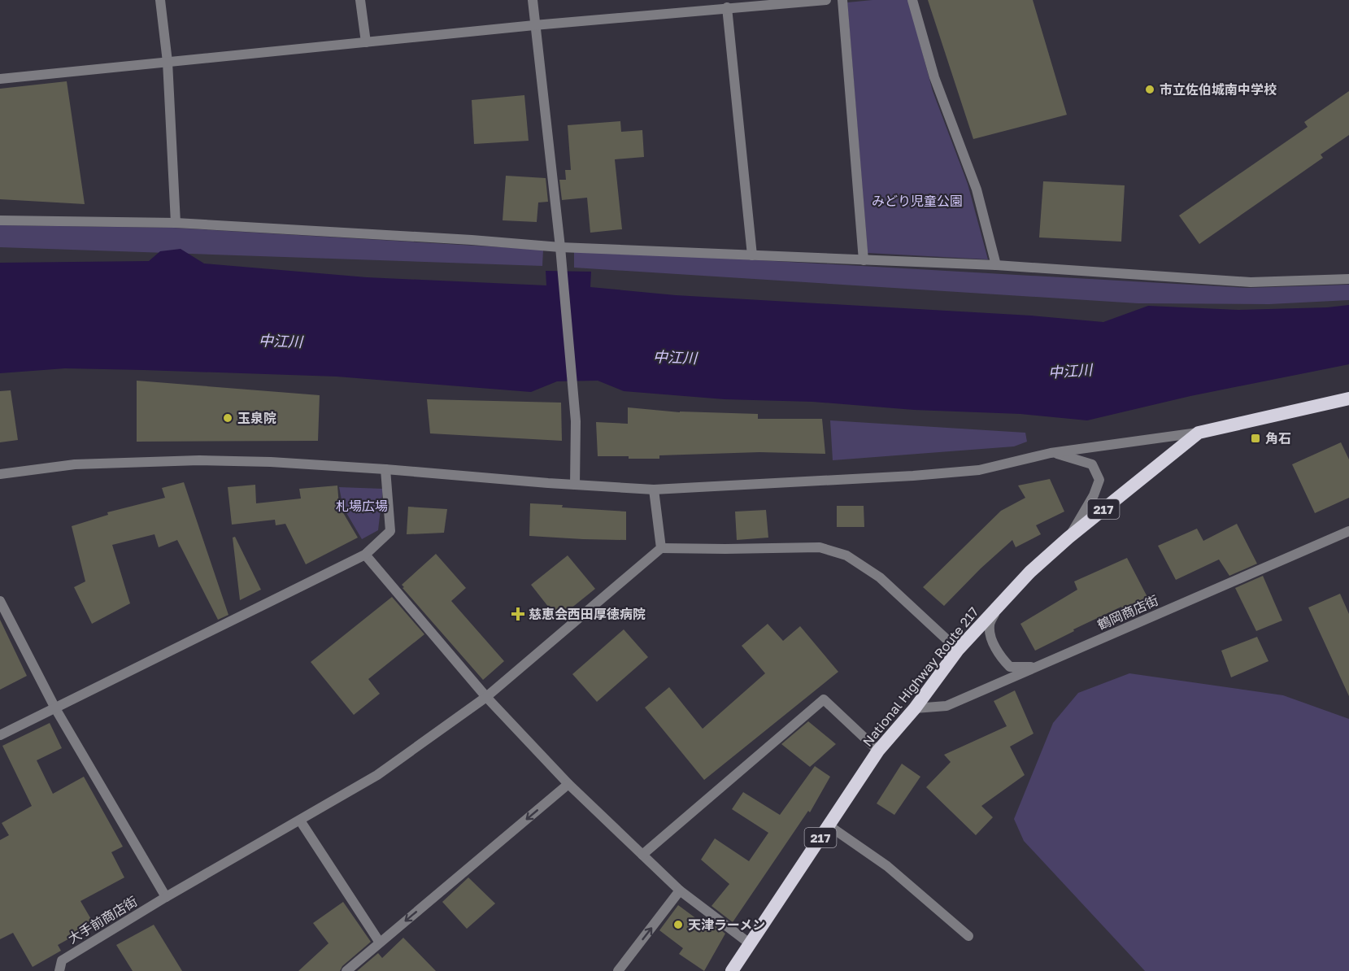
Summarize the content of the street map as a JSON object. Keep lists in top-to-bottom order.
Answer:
{
  "streets": {
    "highway": ["217", "National Highway Route 217"],
    "street": ["鶴岡商店街", "大手前商店街"]
  },
  "crossings": [
    ["鶴岡商店街", "National Highway Route 217"]
  ],
  "water": ["中江川"],
  "parks": ["みどり児童公園", "札場広場"],
  "places": {
    "other": ["市立佐伯城南中学校", "玉泉院", "天津ラーメン"],
    "transit": ["角石"],
    "health": ["慈恵会西田厚徳病院"]
  }
}
